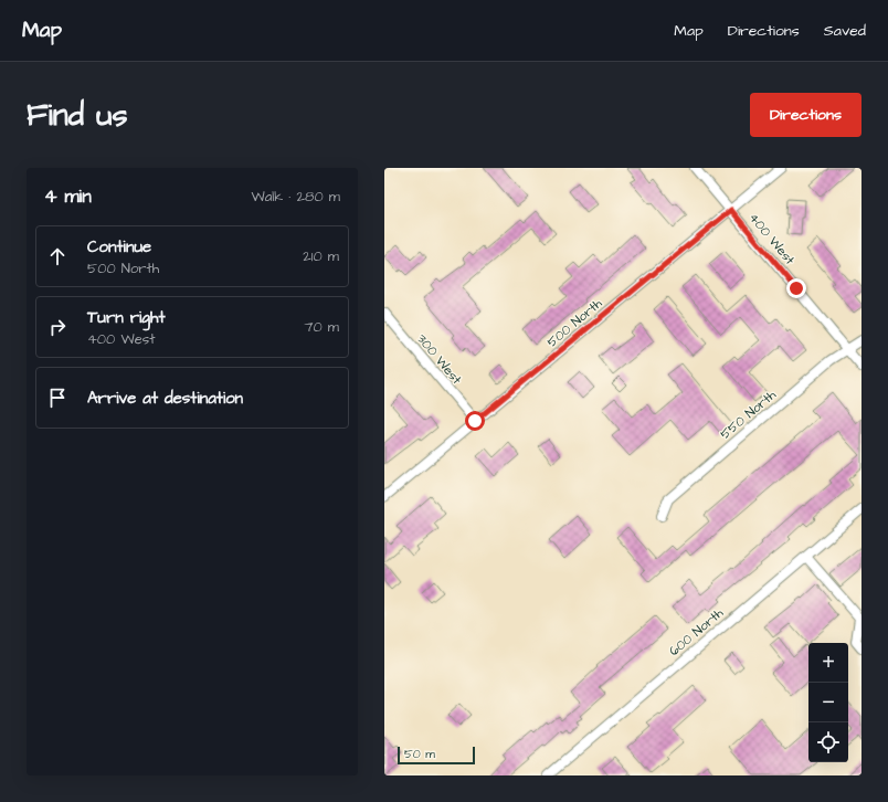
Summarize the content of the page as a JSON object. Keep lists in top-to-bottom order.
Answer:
{
  "streets": {
    "street": [
      "400 West",
      "500 North",
      "300 West",
      "550 North",
      "600 North"
    ]
  },
  "crossings": [
    ["400 West", "500 North"],
    ["400 West", "550 North"],
    ["500 North", "300 West"]
  ],
  "scale_bar": "50 m",
  "page": {
    "header": "Map",
    "nav": ["Map", "Directions", "Saved"],
    "buttons": "Directions",
    "title": "Find us",
    "heading": ["4 min", "Walk · 280 m"],
    "list": [
      ["Continue", "500 North", "210 m"],
      ["Turn right", "400 West", "70 m"],
      "Arrive at destination"
    ],
    "map_buttons": ["+", "−"],
    "scale": "50 m"
  }
}
